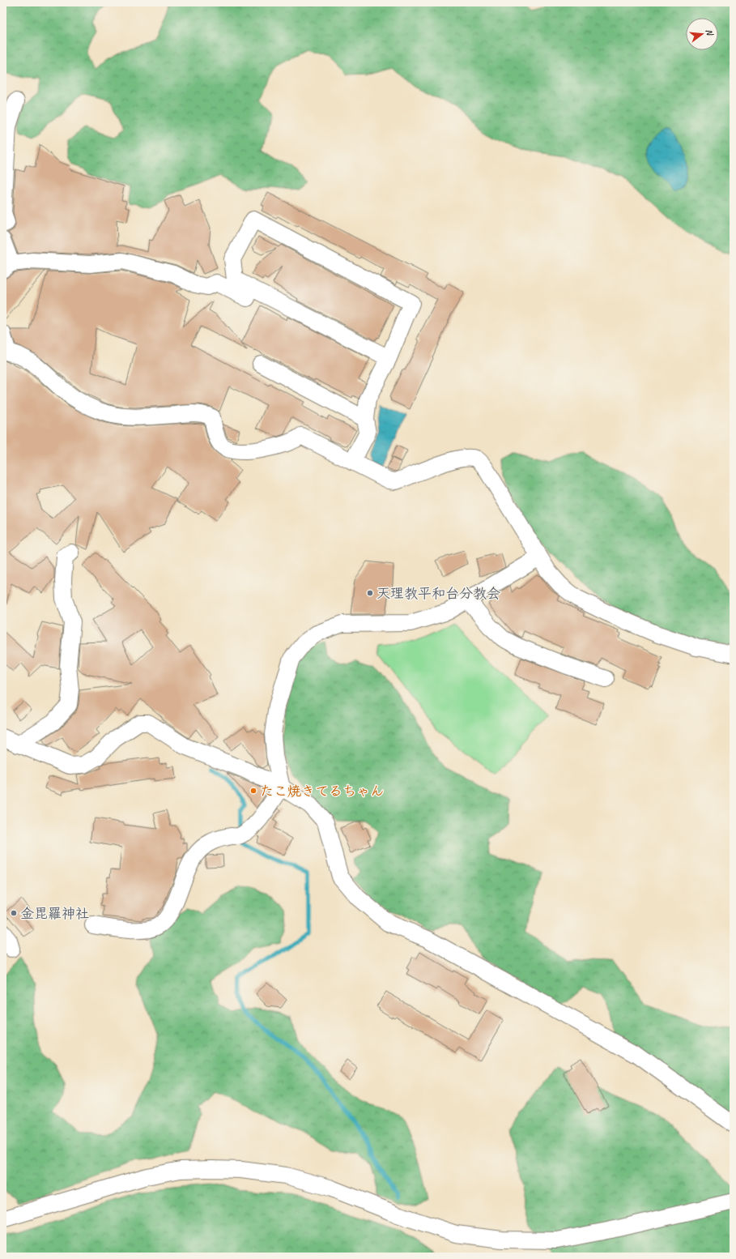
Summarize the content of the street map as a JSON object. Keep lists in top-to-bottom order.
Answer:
{
  "places": ["天理教平和台分教会", "たこ焼きてるちゃん", "金毘羅神社"],
  "north": "right"
}
